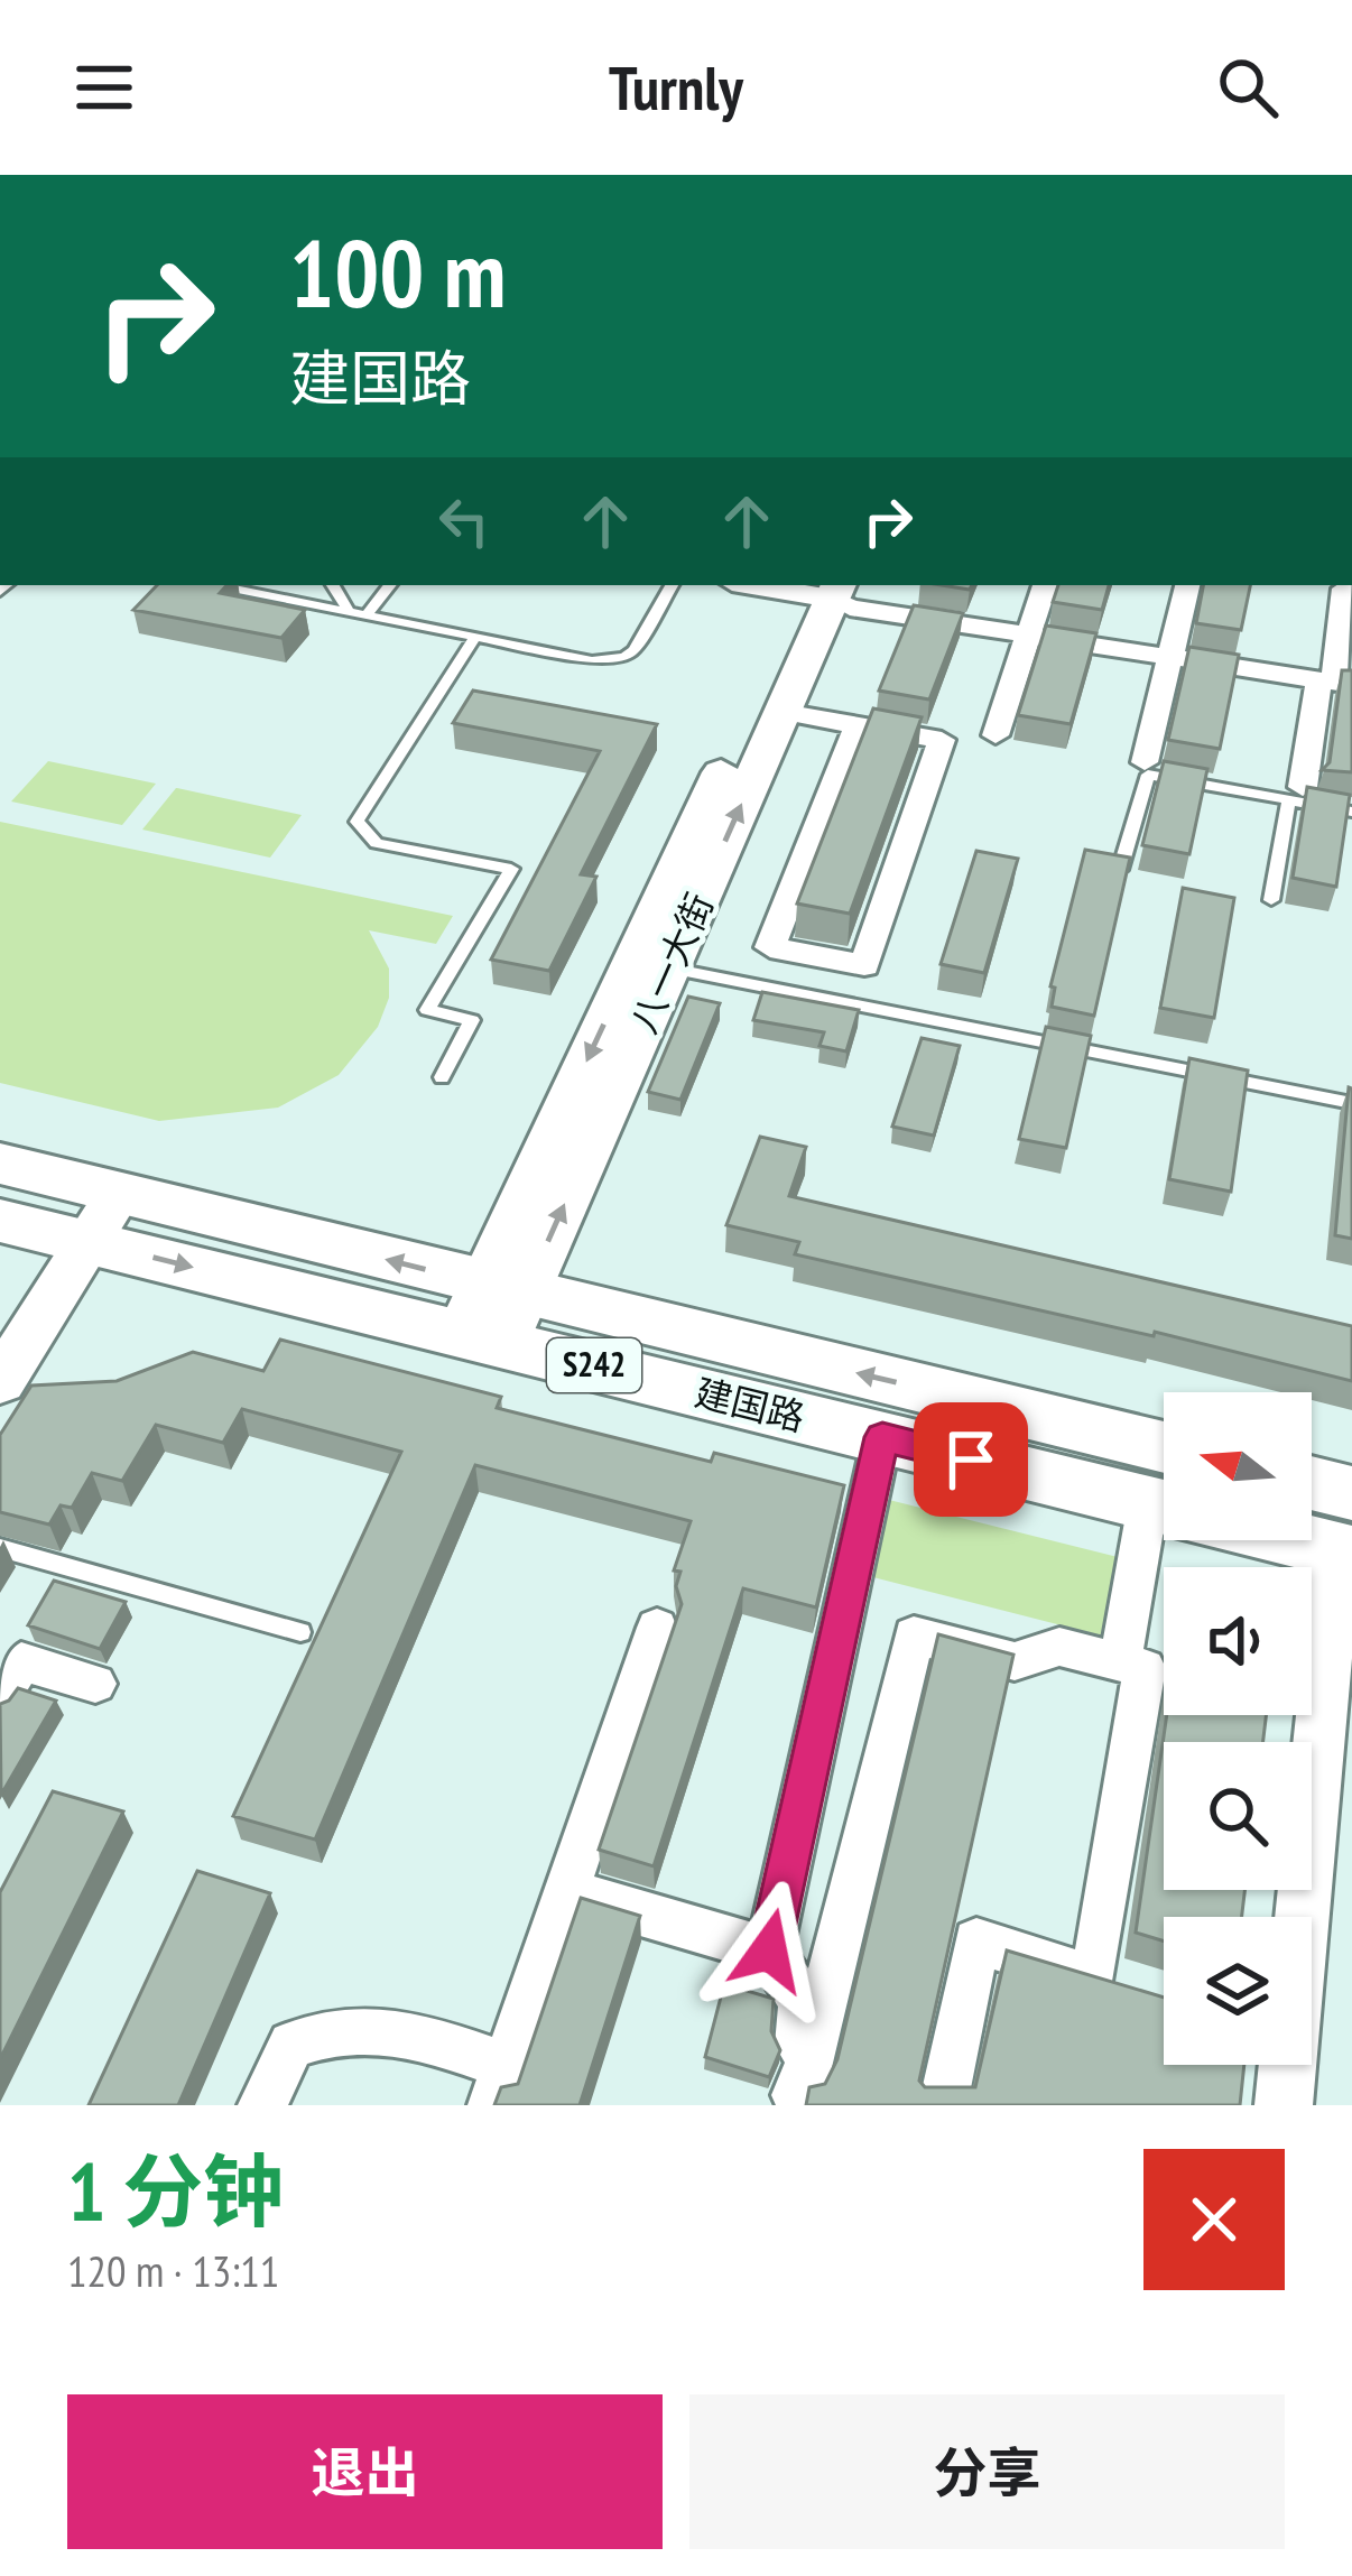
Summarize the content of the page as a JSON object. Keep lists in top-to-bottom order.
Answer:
{
  "streets": {
    "main road": ["八一大街", "S242", "建国路"]
  },
  "crossings": [
    ["八一大街", "建国路"]
  ],
  "north": "left",
  "page": {
    "header": "Turnly",
    "turn": ["100 m", "建国路"],
    "heading": ["1 分钟", "120 m · 13:11"],
    "buttons": ["退出", "分享"]
  }
}
